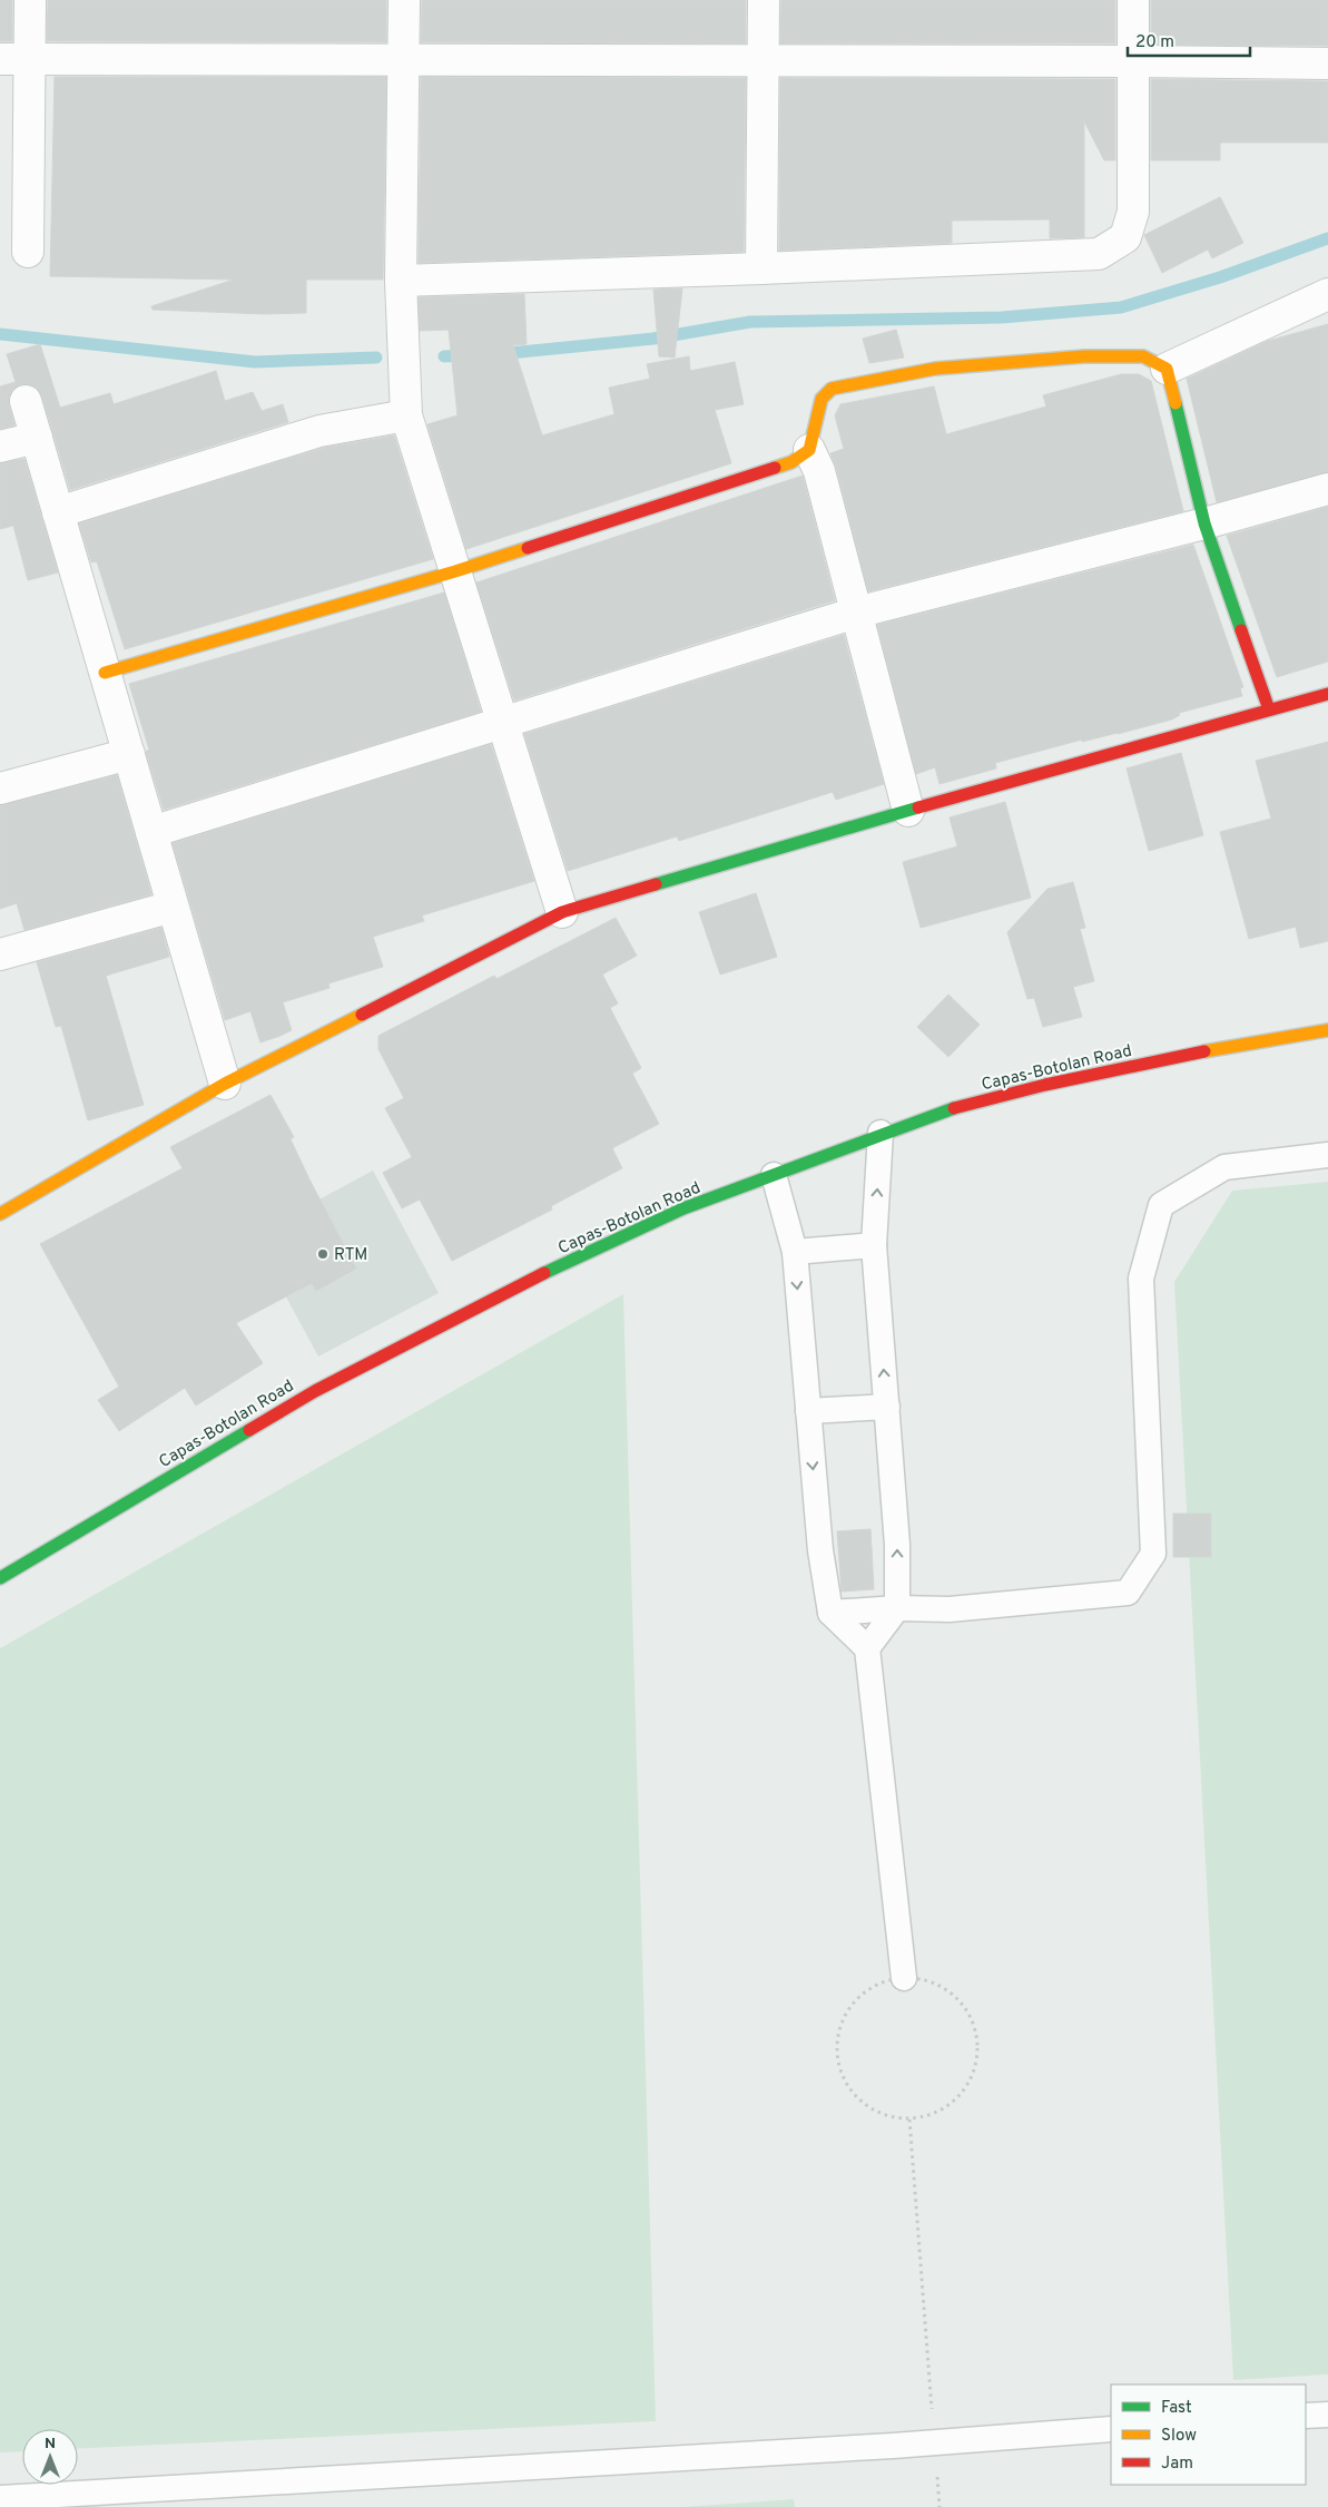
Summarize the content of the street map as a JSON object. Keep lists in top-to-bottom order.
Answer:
{
  "streets": {
    "street": ["Capas-Botolan Road"]
  },
  "places": ["RTM"],
  "legend": ["Fast", "Slow", "Jam"],
  "scale_bar": "20 m",
  "north": "top"
}
